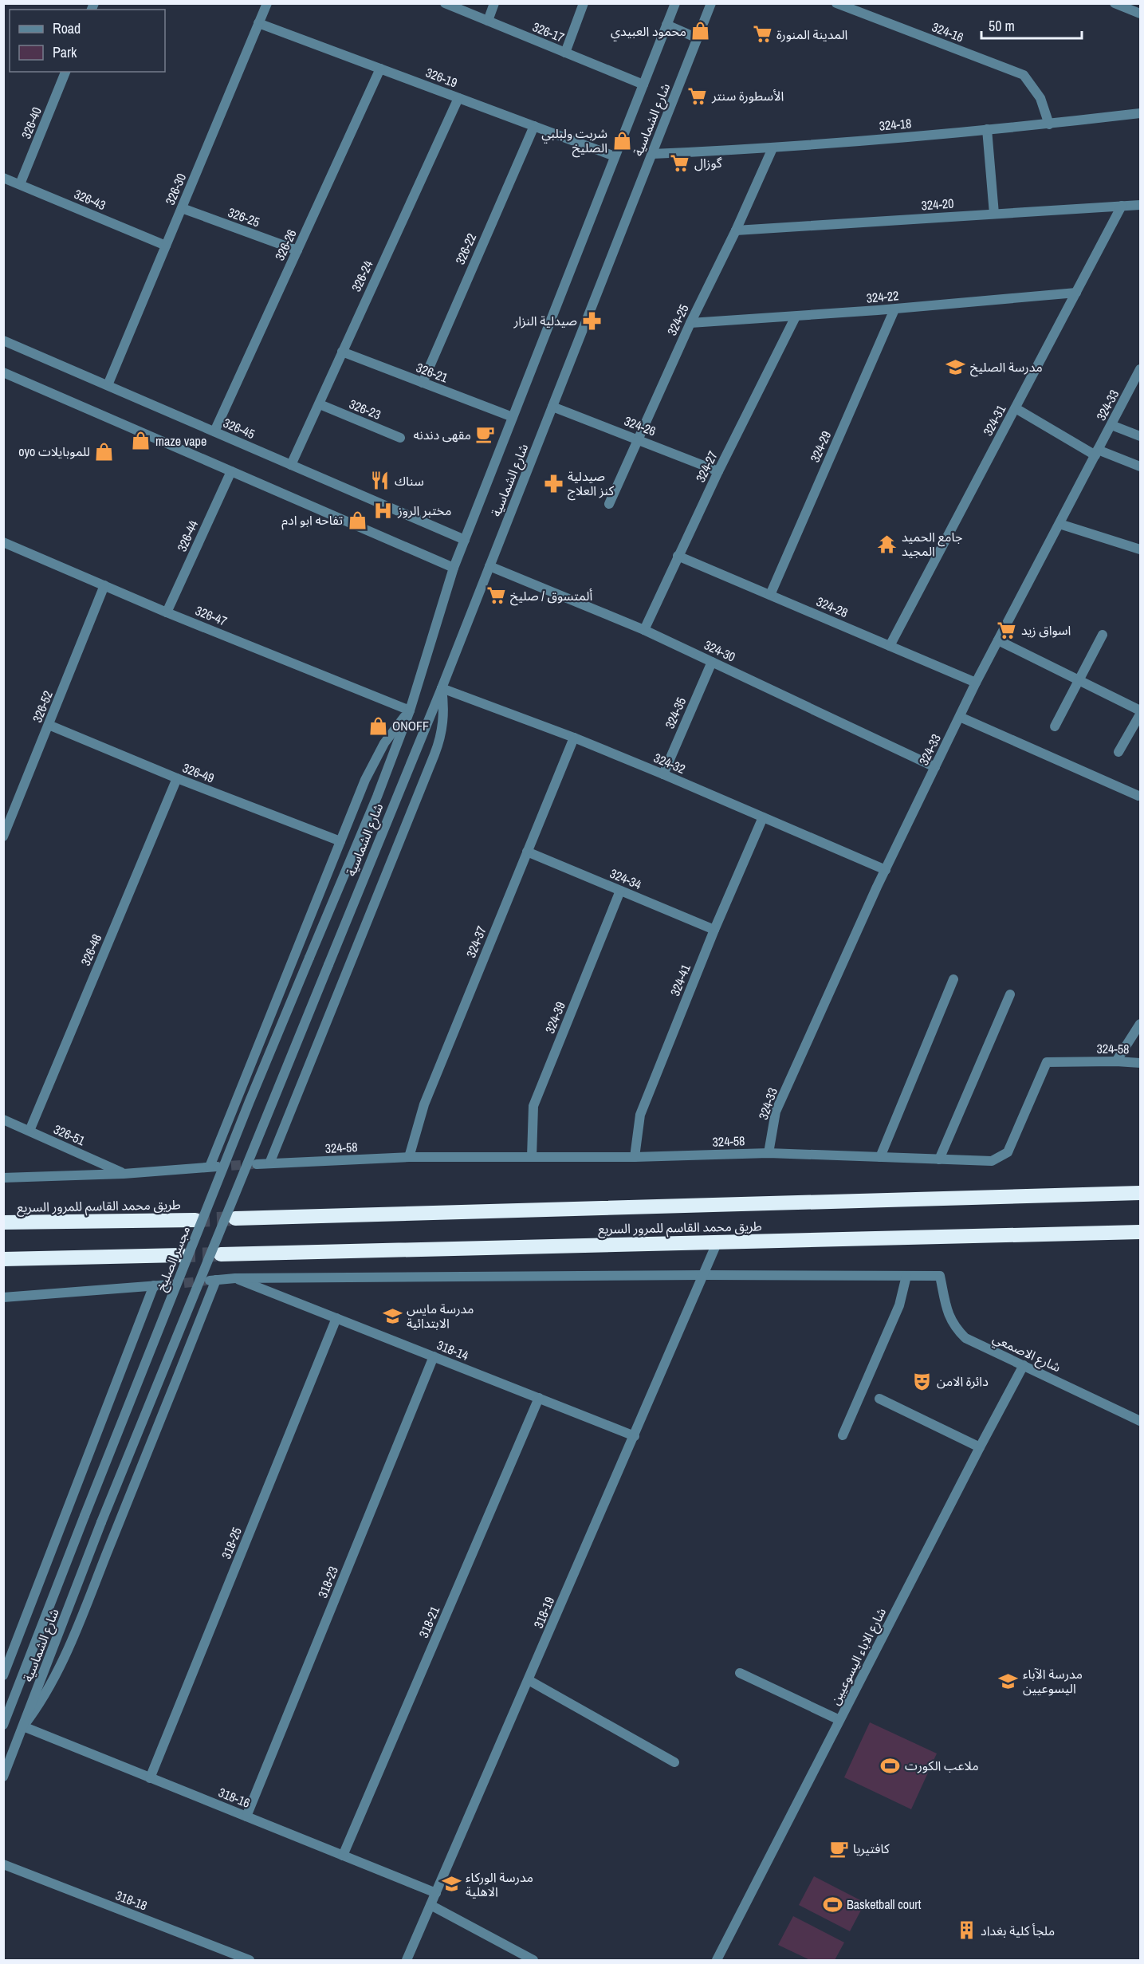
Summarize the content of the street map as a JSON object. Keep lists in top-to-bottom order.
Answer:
{
  "streets": {
    "highway": ["طريق محمد القاسم للمرور السريع"],
    "street": [
      "326-17",
      "324-16",
      "326-19",
      "شارع الشماسية",
      "326-40",
      "324-18",
      "326-30",
      "326-43",
      "324-20",
      "326-25",
      "326-26",
      "326-22",
      "326-24",
      "324-22",
      "324-25",
      "326-21",
      "324-33",
      "326-23",
      "324-31",
      "324-26",
      "326-45",
      "324-29",
      "324-27",
      "326-44",
      "324-28",
      "326-47",
      "324-30",
      "326-52",
      "324-35",
      "324-32",
      "326-49",
      "324-34",
      "324-37",
      "326-48",
      "324-41",
      "324-39",
      "324-58",
      "326-51",
      "مجسر الصليخ",
      "318-14",
      "شارع الاصمعي",
      "318-25",
      "318-23",
      "318-19",
      "318-21",
      "شارع الاباء اليسوعيين",
      "318-16",
      "318-18"
    ]
  },
  "crossings": [
    ["326-17", "شارع الشماسية"],
    ["324-16", "324-18"],
    ["326-19", "شارع الشماسية"],
    ["326-19", "326-30"],
    ["326-19", "326-26"],
    ["326-19", "326-22"],
    ["326-19", "326-24"],
    ["شارع الشماسية", "324-18"],
    ["شارع الشماسية", "326-21"],
    ["شارع الشماسية", "324-26"],
    ["شارع الشماسية", "326-45"],
    ["شارع الشماسية", "326-47"],
    ["شارع الشماسية", "324-30"],
    ["شارع الشماسية", "324-32"],
    ["شارع الشماسية", "مجسر الصليخ"],
    ["شارع الشماسية", "318-16"],
    ["326-40", "326-43"],
    ["324-18", "324-25"],
    ["326-30", "326-43"],
    ["326-30", "326-25"],
    ["326-30", "326-45"],
    ["324-20", "324-25"],
    ["324-20", "324-31"],
    ["326-25", "326-26"],
    ["326-26", "326-45"],
    ["326-22", "326-21"],
    ["326-24", "326-21"],
    ["326-24", "326-23"],
    ["326-24", "326-45"],
    ["324-22", "324-25"],
    ["324-22", "324-31"],
    ["324-22", "324-29"],
    ["324-22", "324-27"],
    ["324-25", "324-26"],
    ["324-33", "324-28"],
    ["324-33", "324-30"],
    ["324-33", "324-32"],
    ["324-33", "324-58"],
    ["324-31", "324-28"],
    ["324-26", "324-27"],
    ["324-29", "324-28"],
    ["324-27", "324-28"],
    ["324-27", "324-30"],
    ["326-44", "326-47"],
    ["326-47", "326-52"],
    ["324-30", "324-35"],
    ["326-52", "326-49"],
    ["324-35", "324-32"],
    ["324-32", "324-37"],
    ["324-32", "324-41"],
    ["326-49", "326-48"],
    ["324-34", "324-37"],
    ["324-34", "324-41"],
    ["324-34", "324-39"],
    ["324-37", "324-58"],
    ["326-48", "326-51"],
    ["324-41", "324-58"],
    ["324-39", "324-58"],
    ["طريق محمد القاسم للمرور السريع", "318-19"],
    ["318-14", "318-25"],
    ["318-14", "318-23"],
    ["318-14", "318-19"],
    ["318-14", "318-21"],
    ["شارع الاصمعي", "شارع الاباء اليسوعيين"],
    ["318-25", "318-16"],
    ["318-23", "318-16"],
    ["318-19", "318-16"],
    ["318-21", "318-16"]
  ],
  "places": {
    "shop": [
      "محمود العبيدي",
      "شربت ولبلبي الصليخ",
      "maze vape",
      "oyo للموبايلات",
      "تفاحه ابو ادم",
      "ONOFF"
    ],
    "supermarket": [
      "المدينة المنورة",
      "الأسطورة سنتر",
      "گوزال",
      "ألمتسوق / صليخ",
      "اسواق زيد"
    ],
    "pharmacy": ["صيدلية النزار", "صيدلية كنز العلاج"],
    "school or university": [
      "مدرسة الصليخ",
      "مدرسة مايس الابتدائية",
      "مدرسة الآباء اليسوعيين",
      "مدرسة الوركاء الاهلية"
    ],
    "cafe": ["مقهى دندنه", "كافتيريا"],
    "restaurant": ["سناك"],
    "hospital": ["مختبر الروز"],
    "temple": ["جامع الحميد المجيد"],
    "theatre": ["دائرة الامن"],
    "sports": ["ملاعب الكورت", "Basketball court"],
    "building": ["ملجأ كلية بغداد"]
  },
  "legend": ["Road", "Park"],
  "scale_bar": "50 m"
}
